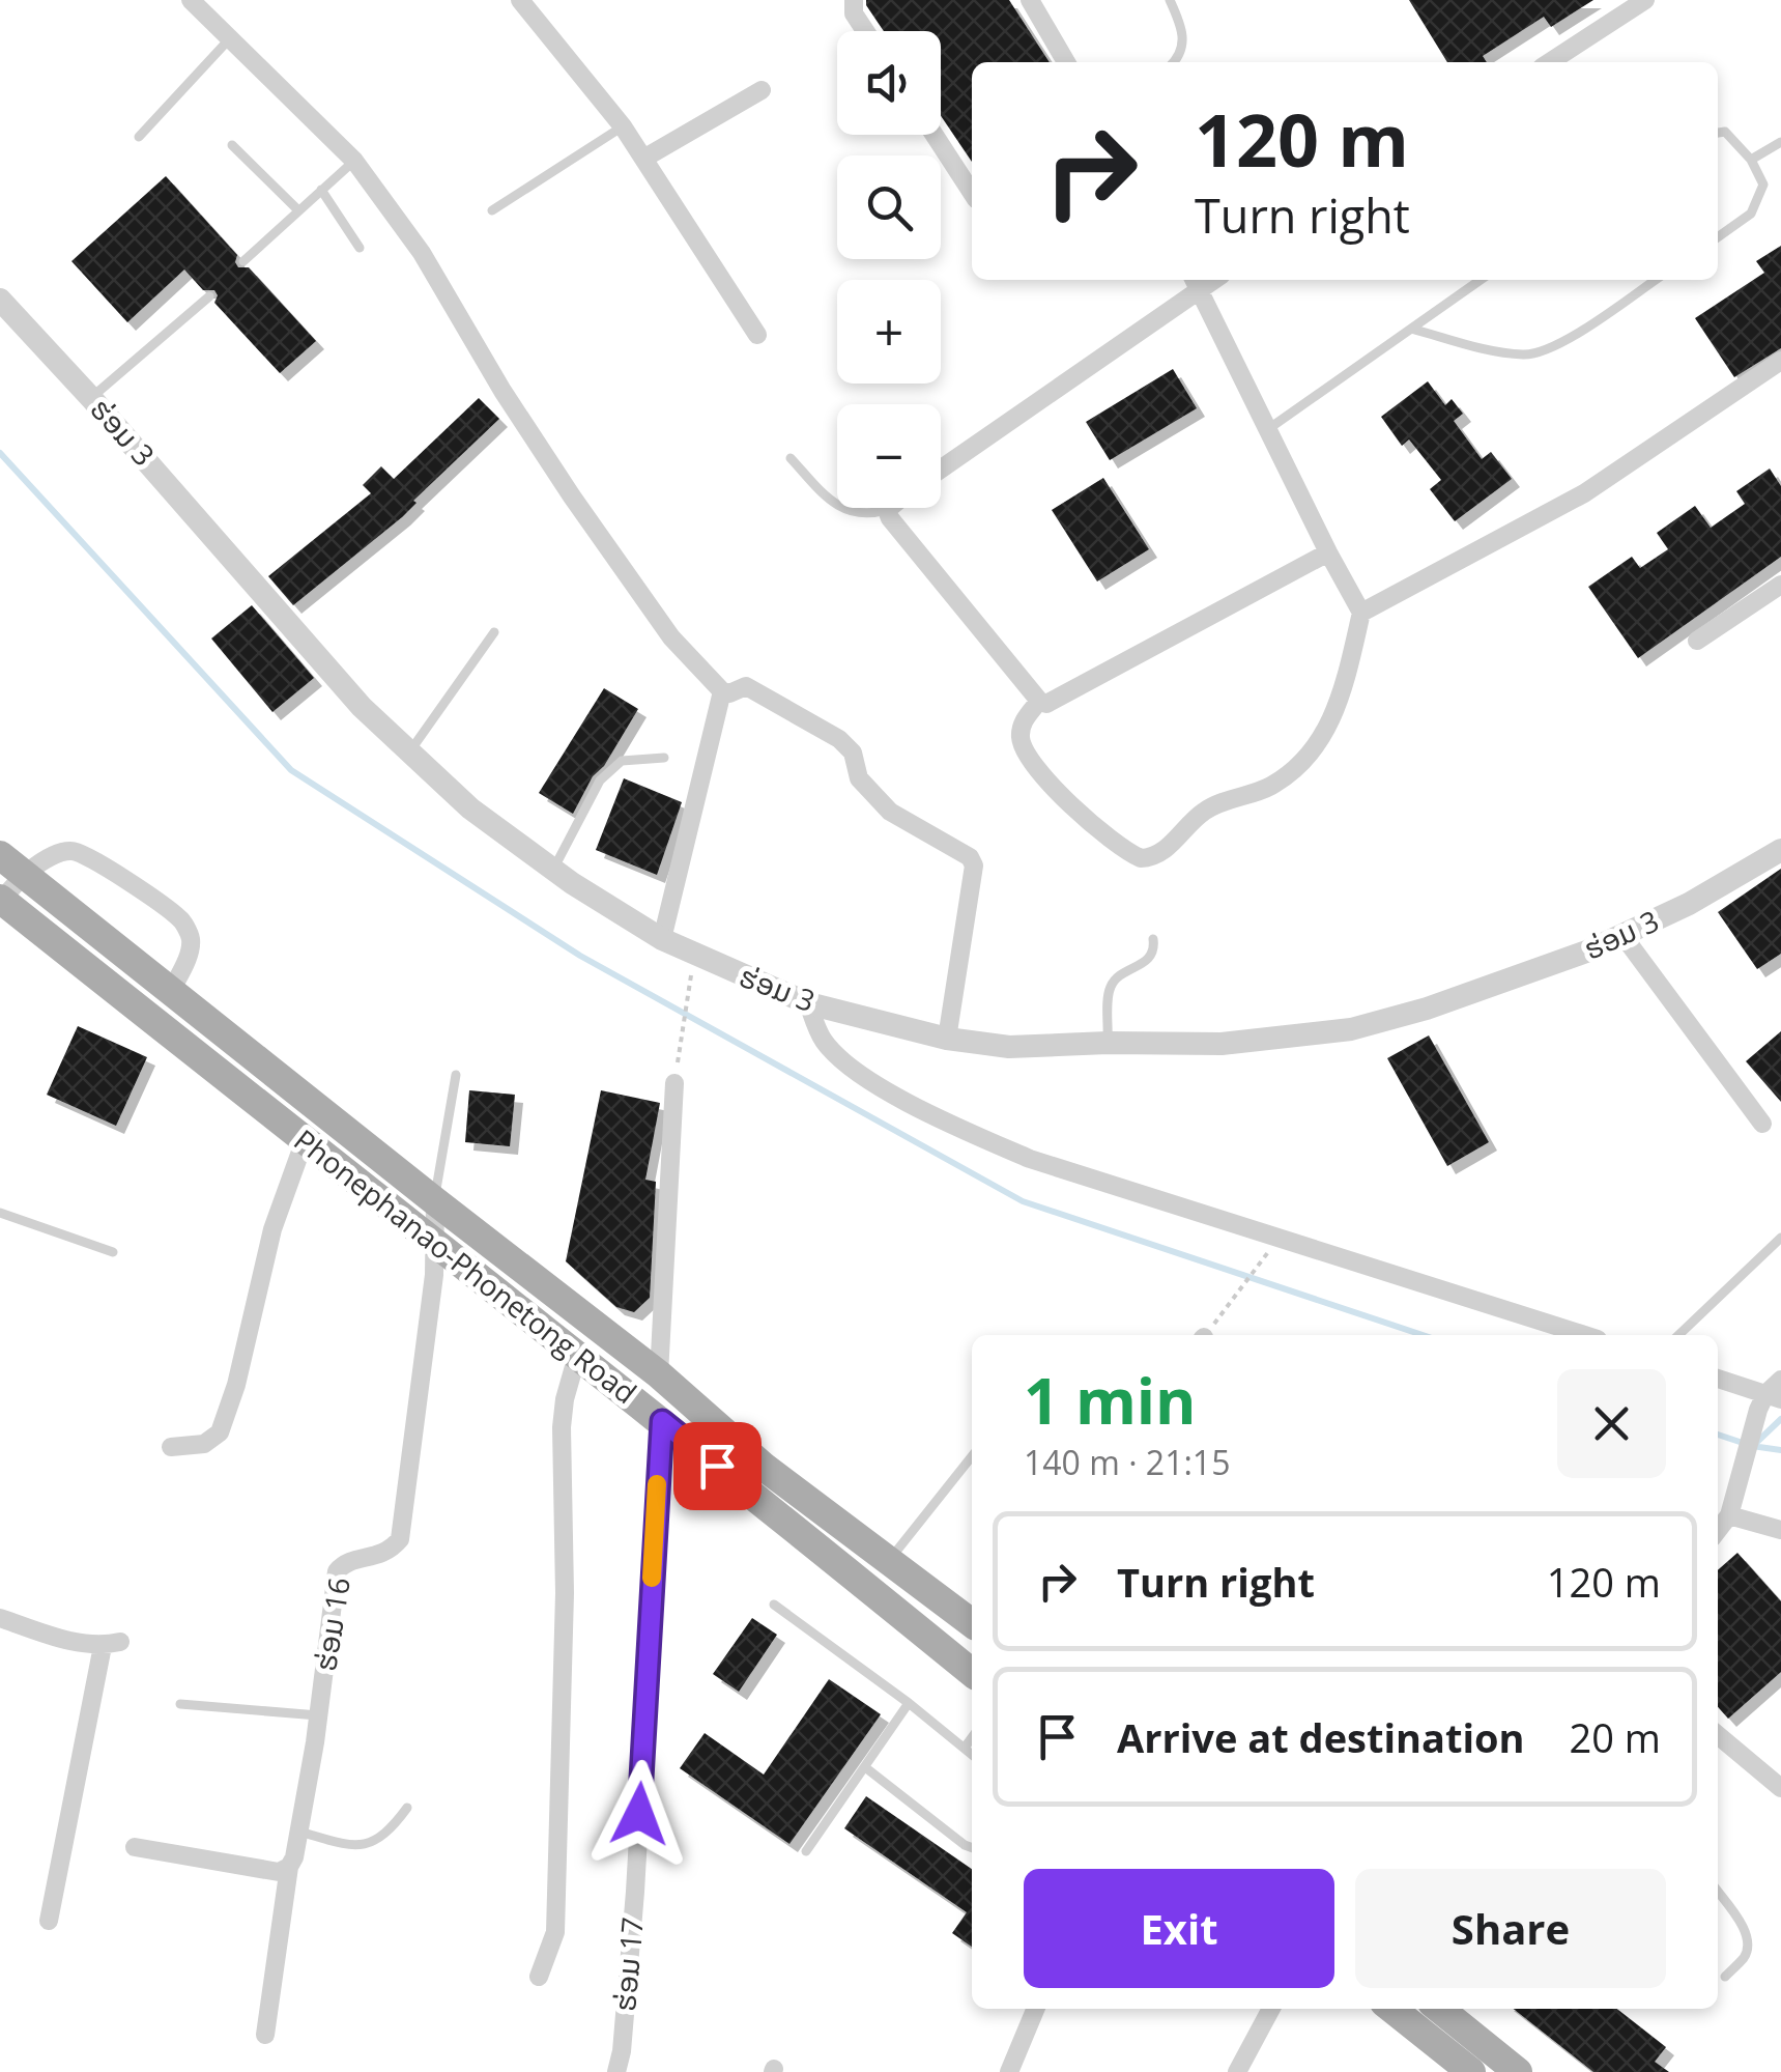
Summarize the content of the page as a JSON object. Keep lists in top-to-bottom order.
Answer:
{
  "streets": {
    "main road": ["Phonephanao-Phonetong Road"],
    "street": ["ຮ່ອມ 3", "ຮ່ອມ 16", "ຮ່ອມ 17"]
  },
  "crossings": [
    ["Phonephanao-Phonetong Road", "ຮ່ອມ 16"],
    ["Phonephanao-Phonetong Road", "ຮ່ອມ 17"]
  ],
  "page": {
    "map_buttons": ["+", "−"],
    "turn": ["120 m", "Turn right"],
    "heading": ["1 min", "140 m · 21:15"],
    "list": [
      {
        "name": "Turn right",
        "value": "120 m"
      },
      {
        "name": "Arrive at destination",
        "value": "20 m"
      }
    ],
    "buttons": ["Exit", "Share"]
  }
}
